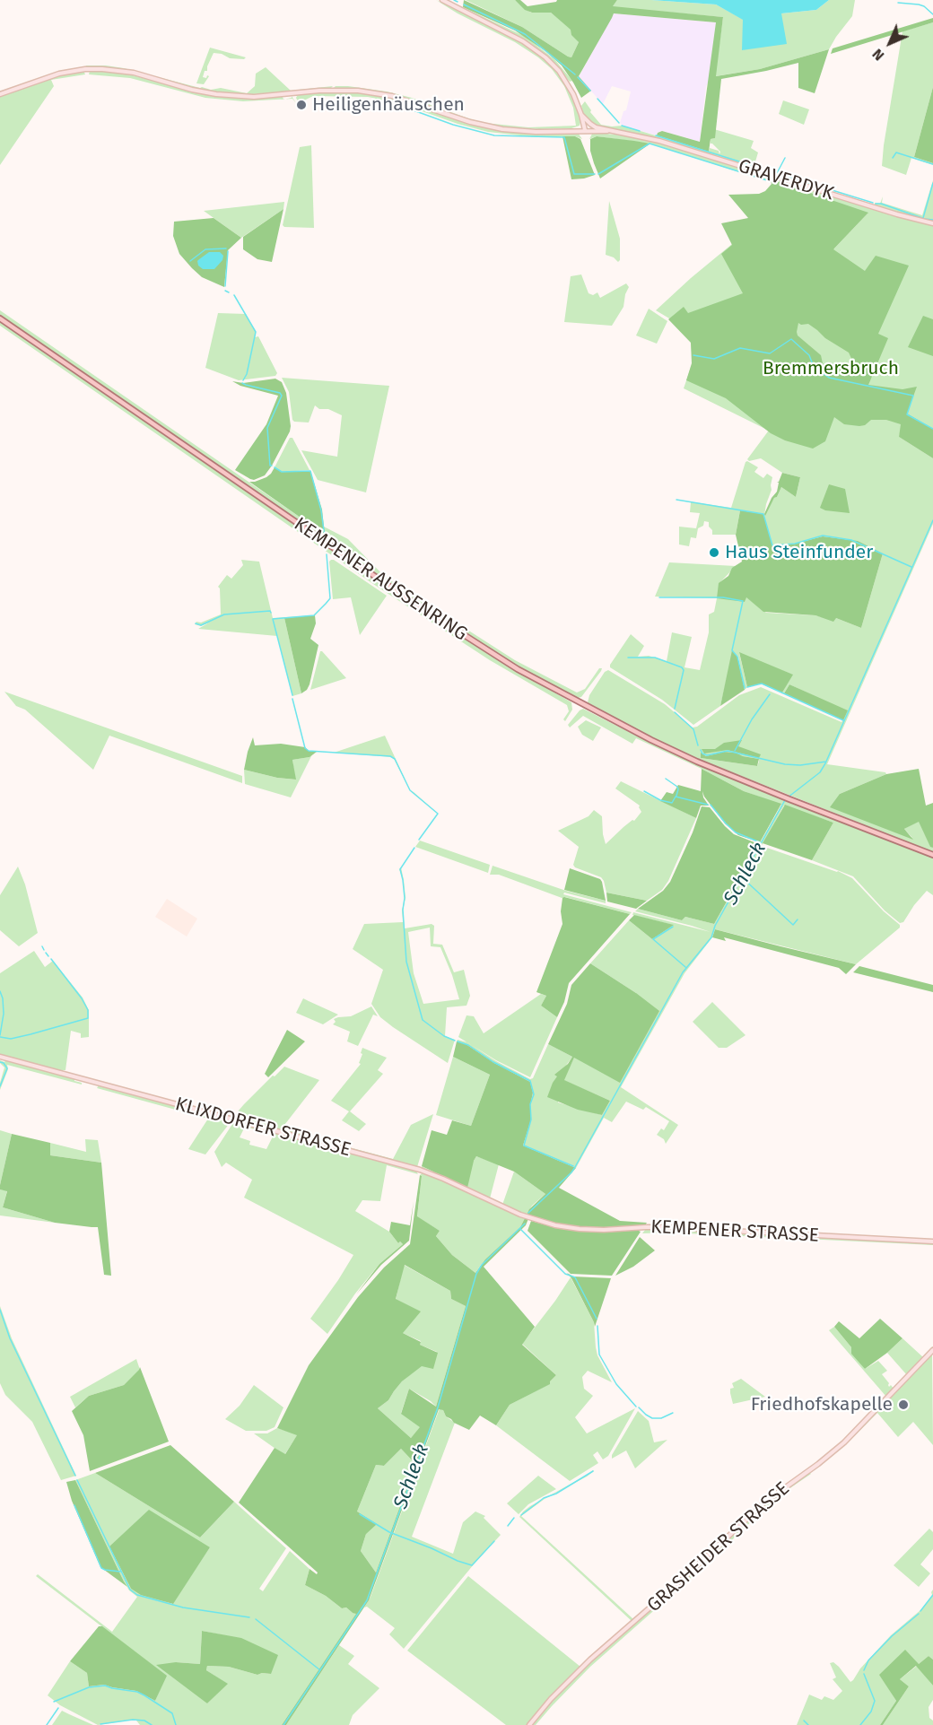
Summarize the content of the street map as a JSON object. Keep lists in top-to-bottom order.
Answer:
{
  "streets": {
    "main road": ["KEMPENER AUSSENRING"],
    "street": [
      "GRAVERDYK",
      "KLIXDORFER STRASSE",
      "KEMPENER STRASSE",
      "GRASHEIDER STRASSE"
    ]
  },
  "crossings": [
    ["KLIXDORFER STRASSE", "KEMPENER STRASSE"]
  ],
  "water": ["Schleck"],
  "parks": ["Bremmersbruch"],
  "places": ["Heiligenhäuschen", "Haus Steinfunder", "Friedhofskapelle"],
  "north": "bottom left"
}
